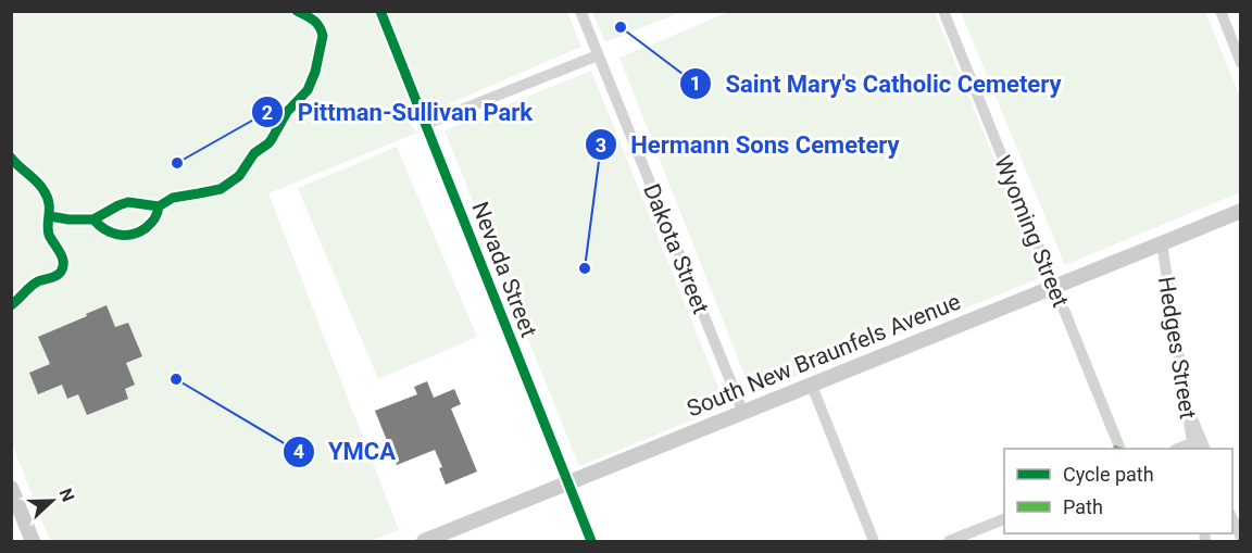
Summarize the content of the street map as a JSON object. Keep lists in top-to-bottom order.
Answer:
{
  "streets": {
    "main road": ["South New Braunfels Avenue"],
    "street": [
      "Wyoming Street",
      "Dakota Street",
      "Nevada Street",
      "Hedges Street"
    ]
  },
  "crossings": [
    ["Wyoming Street", "South New Braunfels Avenue"],
    ["Dakota Street", "South New Braunfels Avenue"],
    ["Nevada Street", "South New Braunfels Avenue"],
    ["Hedges Street", "South New Braunfels Avenue"]
  ],
  "places": [
    "Saint Mary's Catholic Cemetery",
    "Pittman-Sullivan Park",
    "Hermann Sons Cemetery",
    "YMCA"
  ],
  "legend": ["Cycle path", "Path"],
  "north": "right"
}
